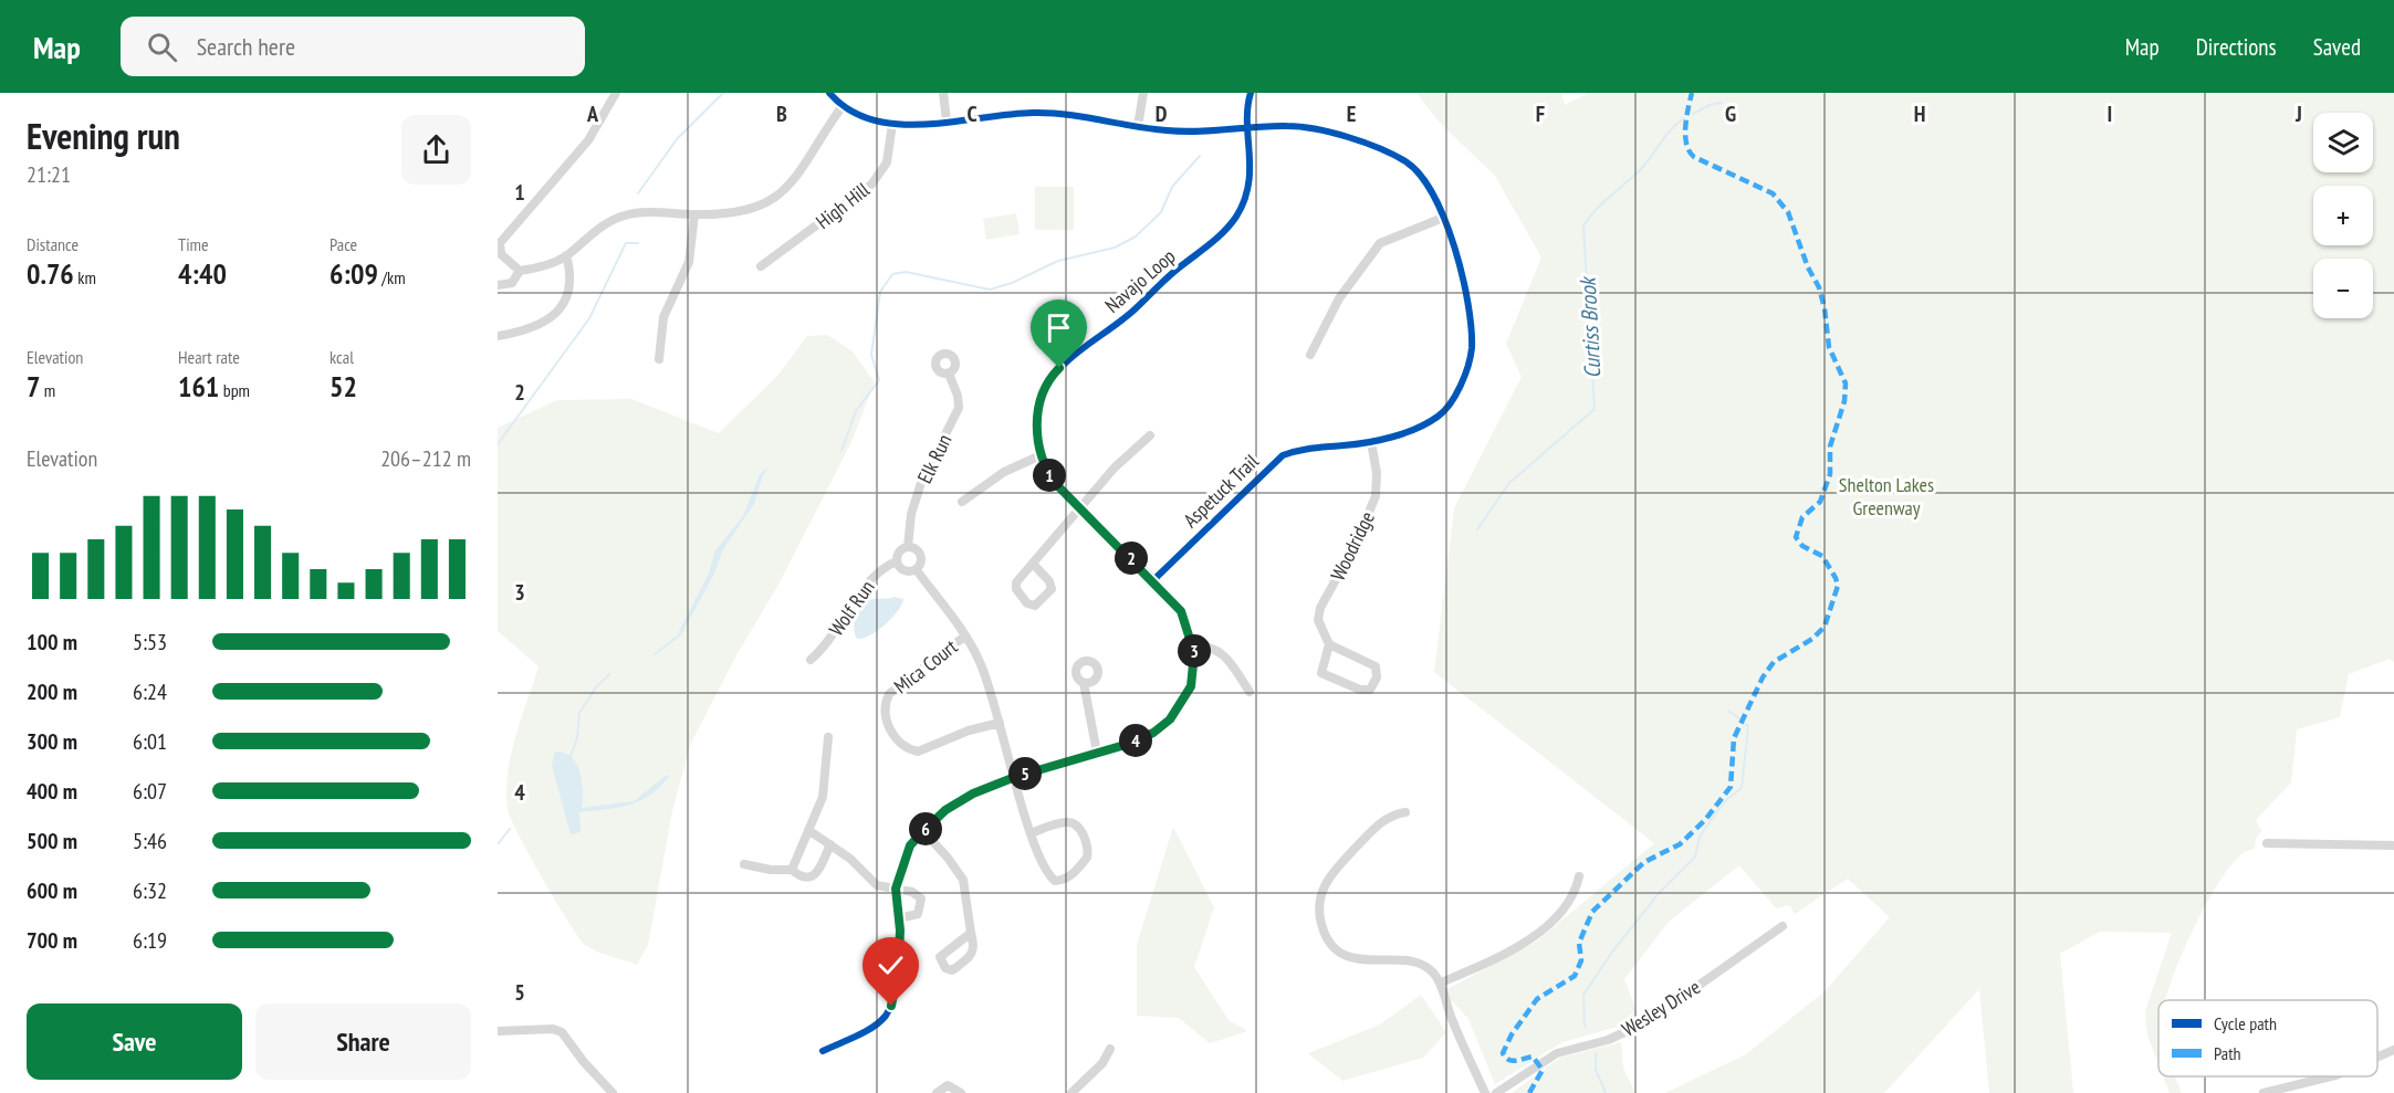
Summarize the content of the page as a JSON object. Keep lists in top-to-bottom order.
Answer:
{
  "streets": {
    "street": [
      "High Hill",
      "Navajo Loop",
      "Elk Run",
      "Aspetuck Trail",
      "Woodridge",
      "Wolf Run",
      "Mica Court",
      "Wesley Drive"
    ]
  },
  "crossings": [
    ["High Hill", "Aspetuck Trail"],
    ["Navajo Loop", "Aspetuck Trail"],
    ["Elk Run", "Wolf Run"],
    ["Aspetuck Trail", "Woodridge"]
  ],
  "water": ["Curtiss Brook"],
  "parks": ["Shelton Lakes Greenway"],
  "legend": ["Cycle path", "Path"],
  "page": {
    "header": "Map",
    "search": "Search here",
    "nav": ["Map", "Directions", "Saved"],
    "heading": ["Evening run", "21:21"],
    "map_buttons": ["+", "−"],
    "stats": [
      ["Distance", "0.76 km"],
      ["Time", "4:40"],
      ["Pace", "6:09 /km"],
      ["Elevation", "7 m"],
      ["Heart rate", "161 bpm"],
      ["kcal", "52"]
    ],
    "chart": ["Elevation", "206–212 m"],
    "pins": [
      "1",
      "2",
      "3",
      "4",
      "5",
      "6"
    ],
    "list": [
      {
        "name": "100 m",
        "note": "5:53"
      },
      {
        "name": "200 m",
        "note": "6:24"
      },
      {
        "name": "300 m",
        "note": "6:01"
      },
      {
        "name": "400 m",
        "note": "6:07"
      },
      {
        "name": "500 m",
        "note": "5:46"
      },
      {
        "name": "600 m",
        "note": "6:32"
      },
      {
        "name": "700 m",
        "note": "6:19"
      }
    ],
    "buttons": ["Save", "Share"]
  },
  "grid": {
    "columns": [
      "A",
      "B",
      "C",
      "D",
      "E",
      "F",
      "G",
      "H",
      "I",
      "J"
    ],
    "rows": [
      "1",
      "2",
      "3",
      "4",
      "5"
    ]
  }
}
